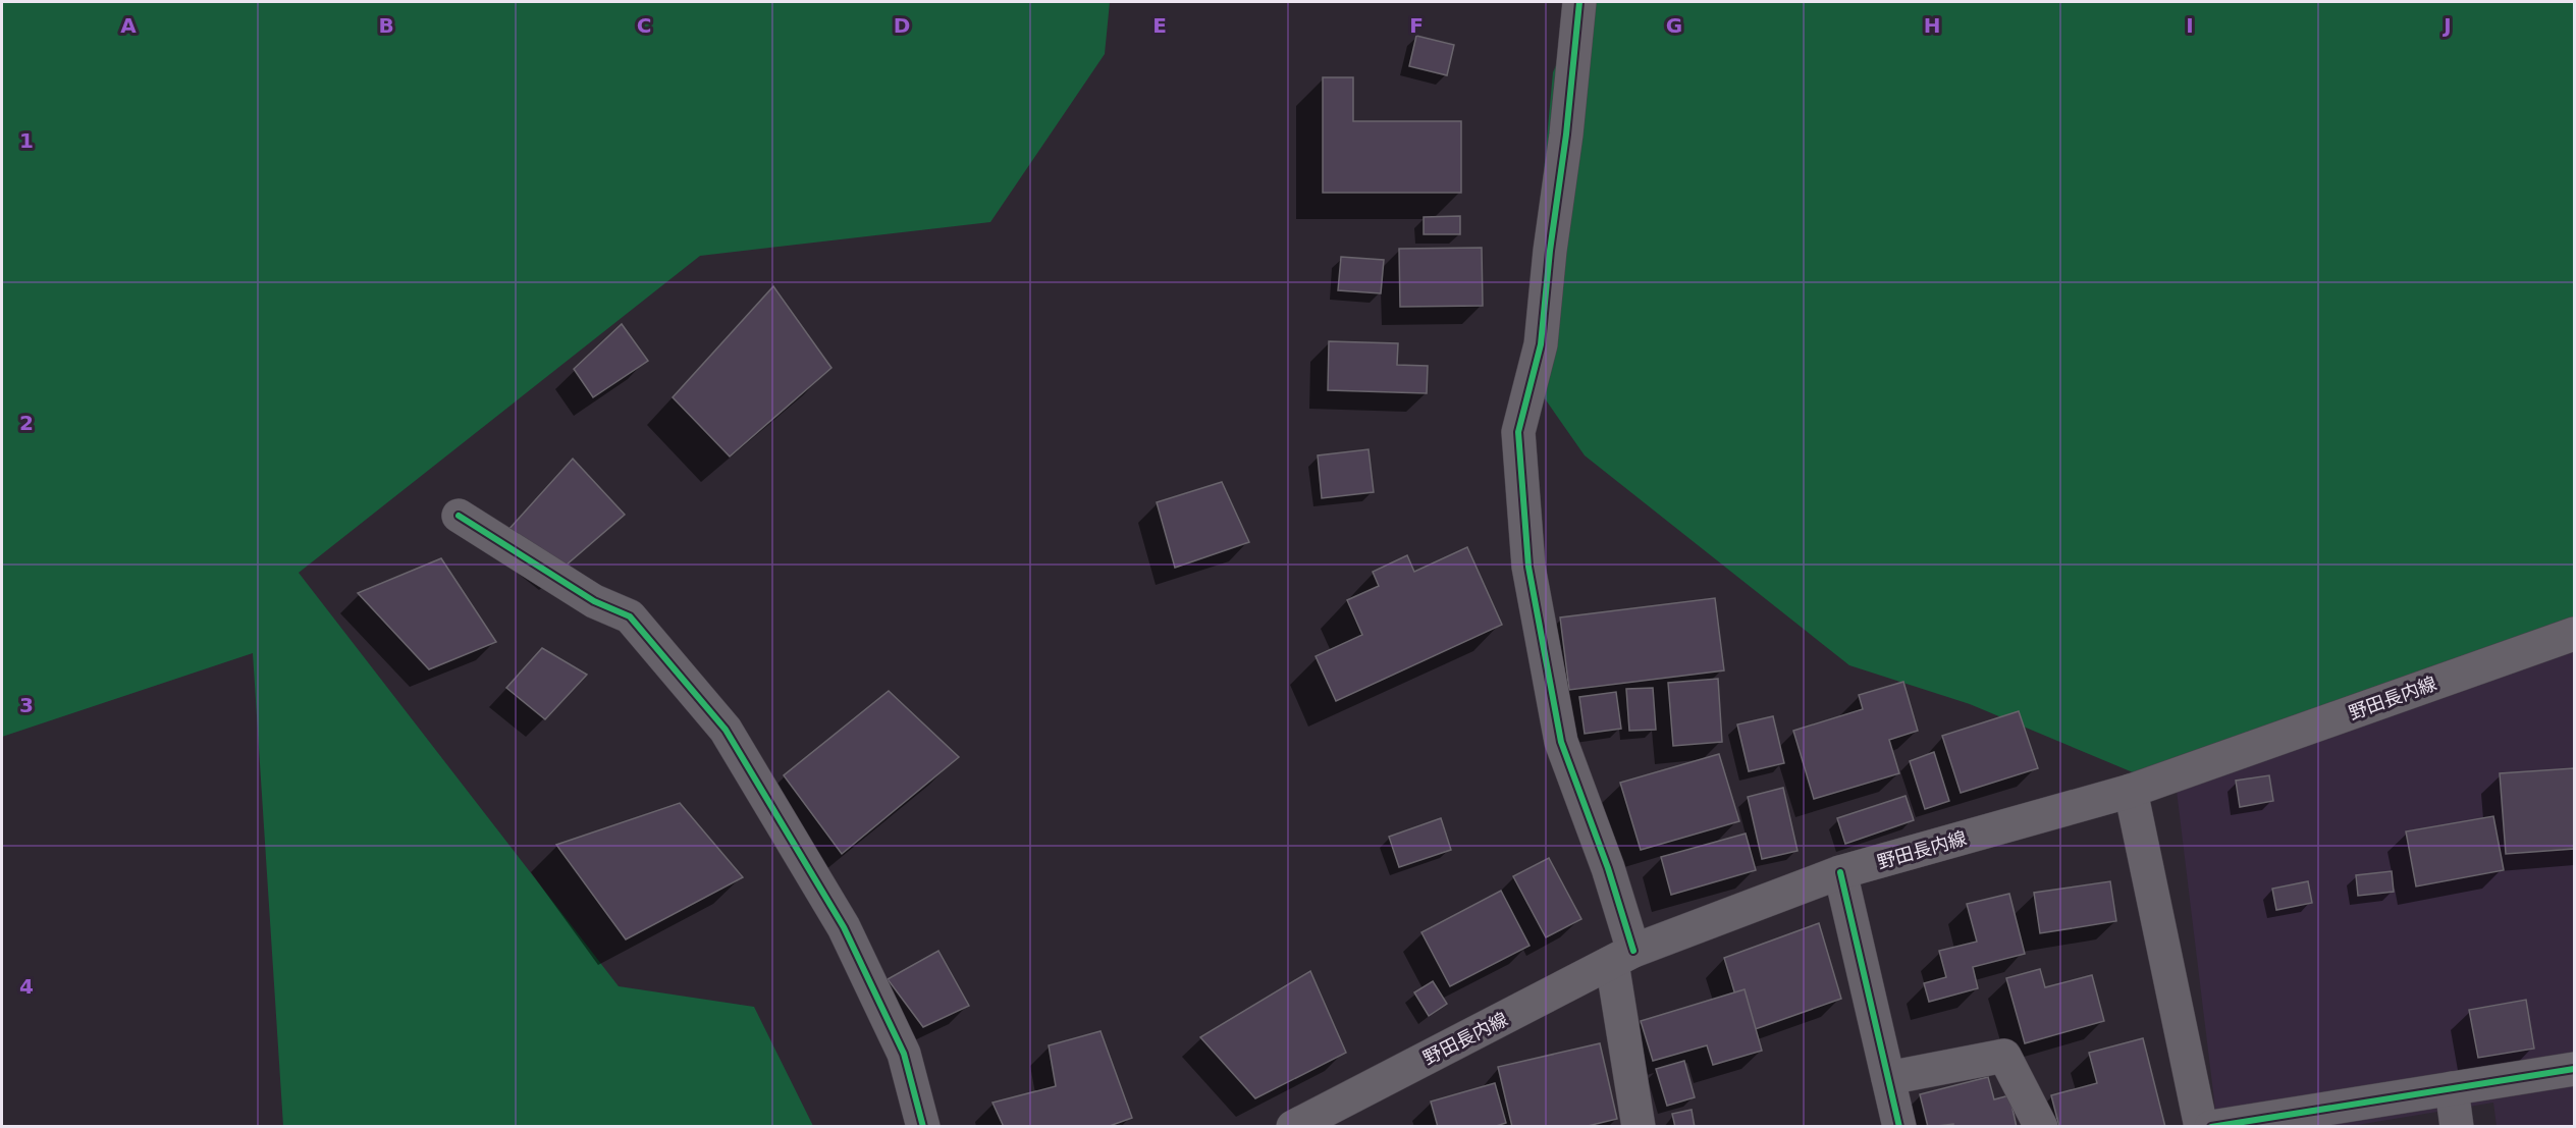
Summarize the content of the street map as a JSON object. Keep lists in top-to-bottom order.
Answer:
{
  "streets": {
    "street": ["野田長内線"]
  },
  "grid": {
    "columns": [
      "A",
      "B",
      "C",
      "D",
      "E",
      "F",
      "G",
      "H",
      "I",
      "J"
    ],
    "rows": [
      "1",
      "2",
      "3",
      "4"
    ]
  }
}
